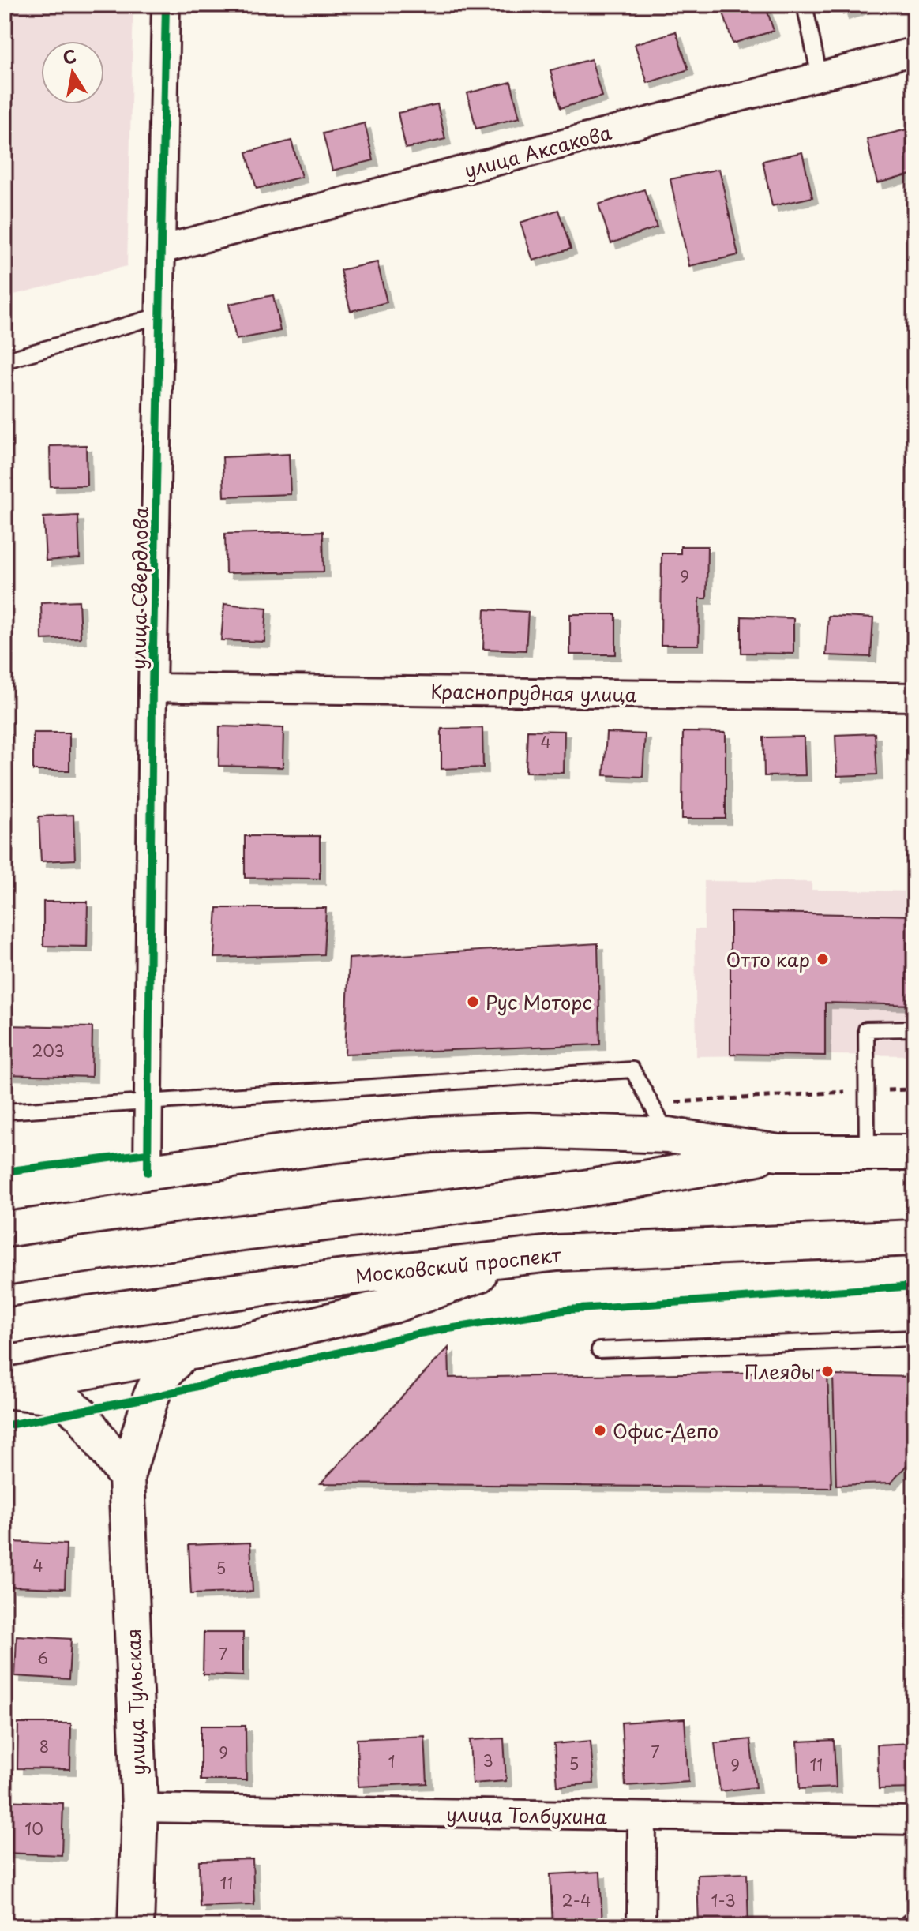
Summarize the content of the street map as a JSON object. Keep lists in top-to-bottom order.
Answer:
{
  "streets": {
    "main road": ["Московский проспект", "улица Тульская"],
    "street": [
      "улица Аксакова",
      "улица Свердлова",
      "Краснопрудная улица",
      "улица Толбухина"
    ]
  },
  "crossings": [
    ["улица Аксакова", "улица Свердлова"],
    ["улица Свердлова", "Краснопрудная улица"],
    ["улица Тульская", "улица Толбухина"]
  ],
  "places": [
    "Отто кар",
    "Рус Моторс",
    "Плеяды",
    "Офис-Депо"
  ],
  "house_numbers": [
    "9",
    "4",
    "203",
    "4",
    "5",
    "7",
    "6",
    "8",
    "7",
    "9",
    "3",
    "1",
    "5",
    "11",
    "9",
    "10",
    "11",
    "2-4",
    "1-3"
  ],
  "north": "top"
}
